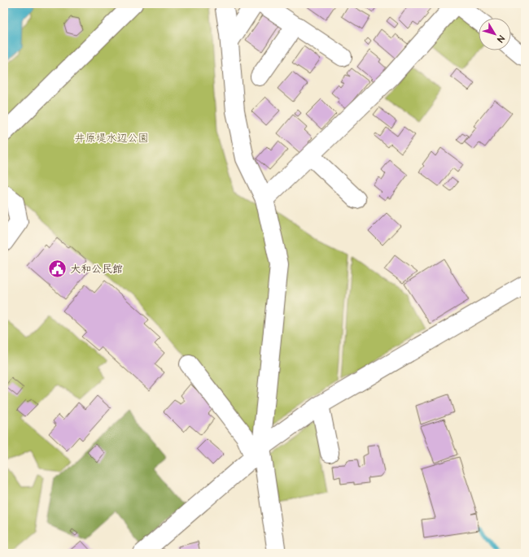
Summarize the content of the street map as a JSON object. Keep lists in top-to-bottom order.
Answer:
{
  "parks": ["井原堤水辺公園"],
  "places": {
    "public building": ["大和公民館"]
  },
  "north": "bottom right"
}
